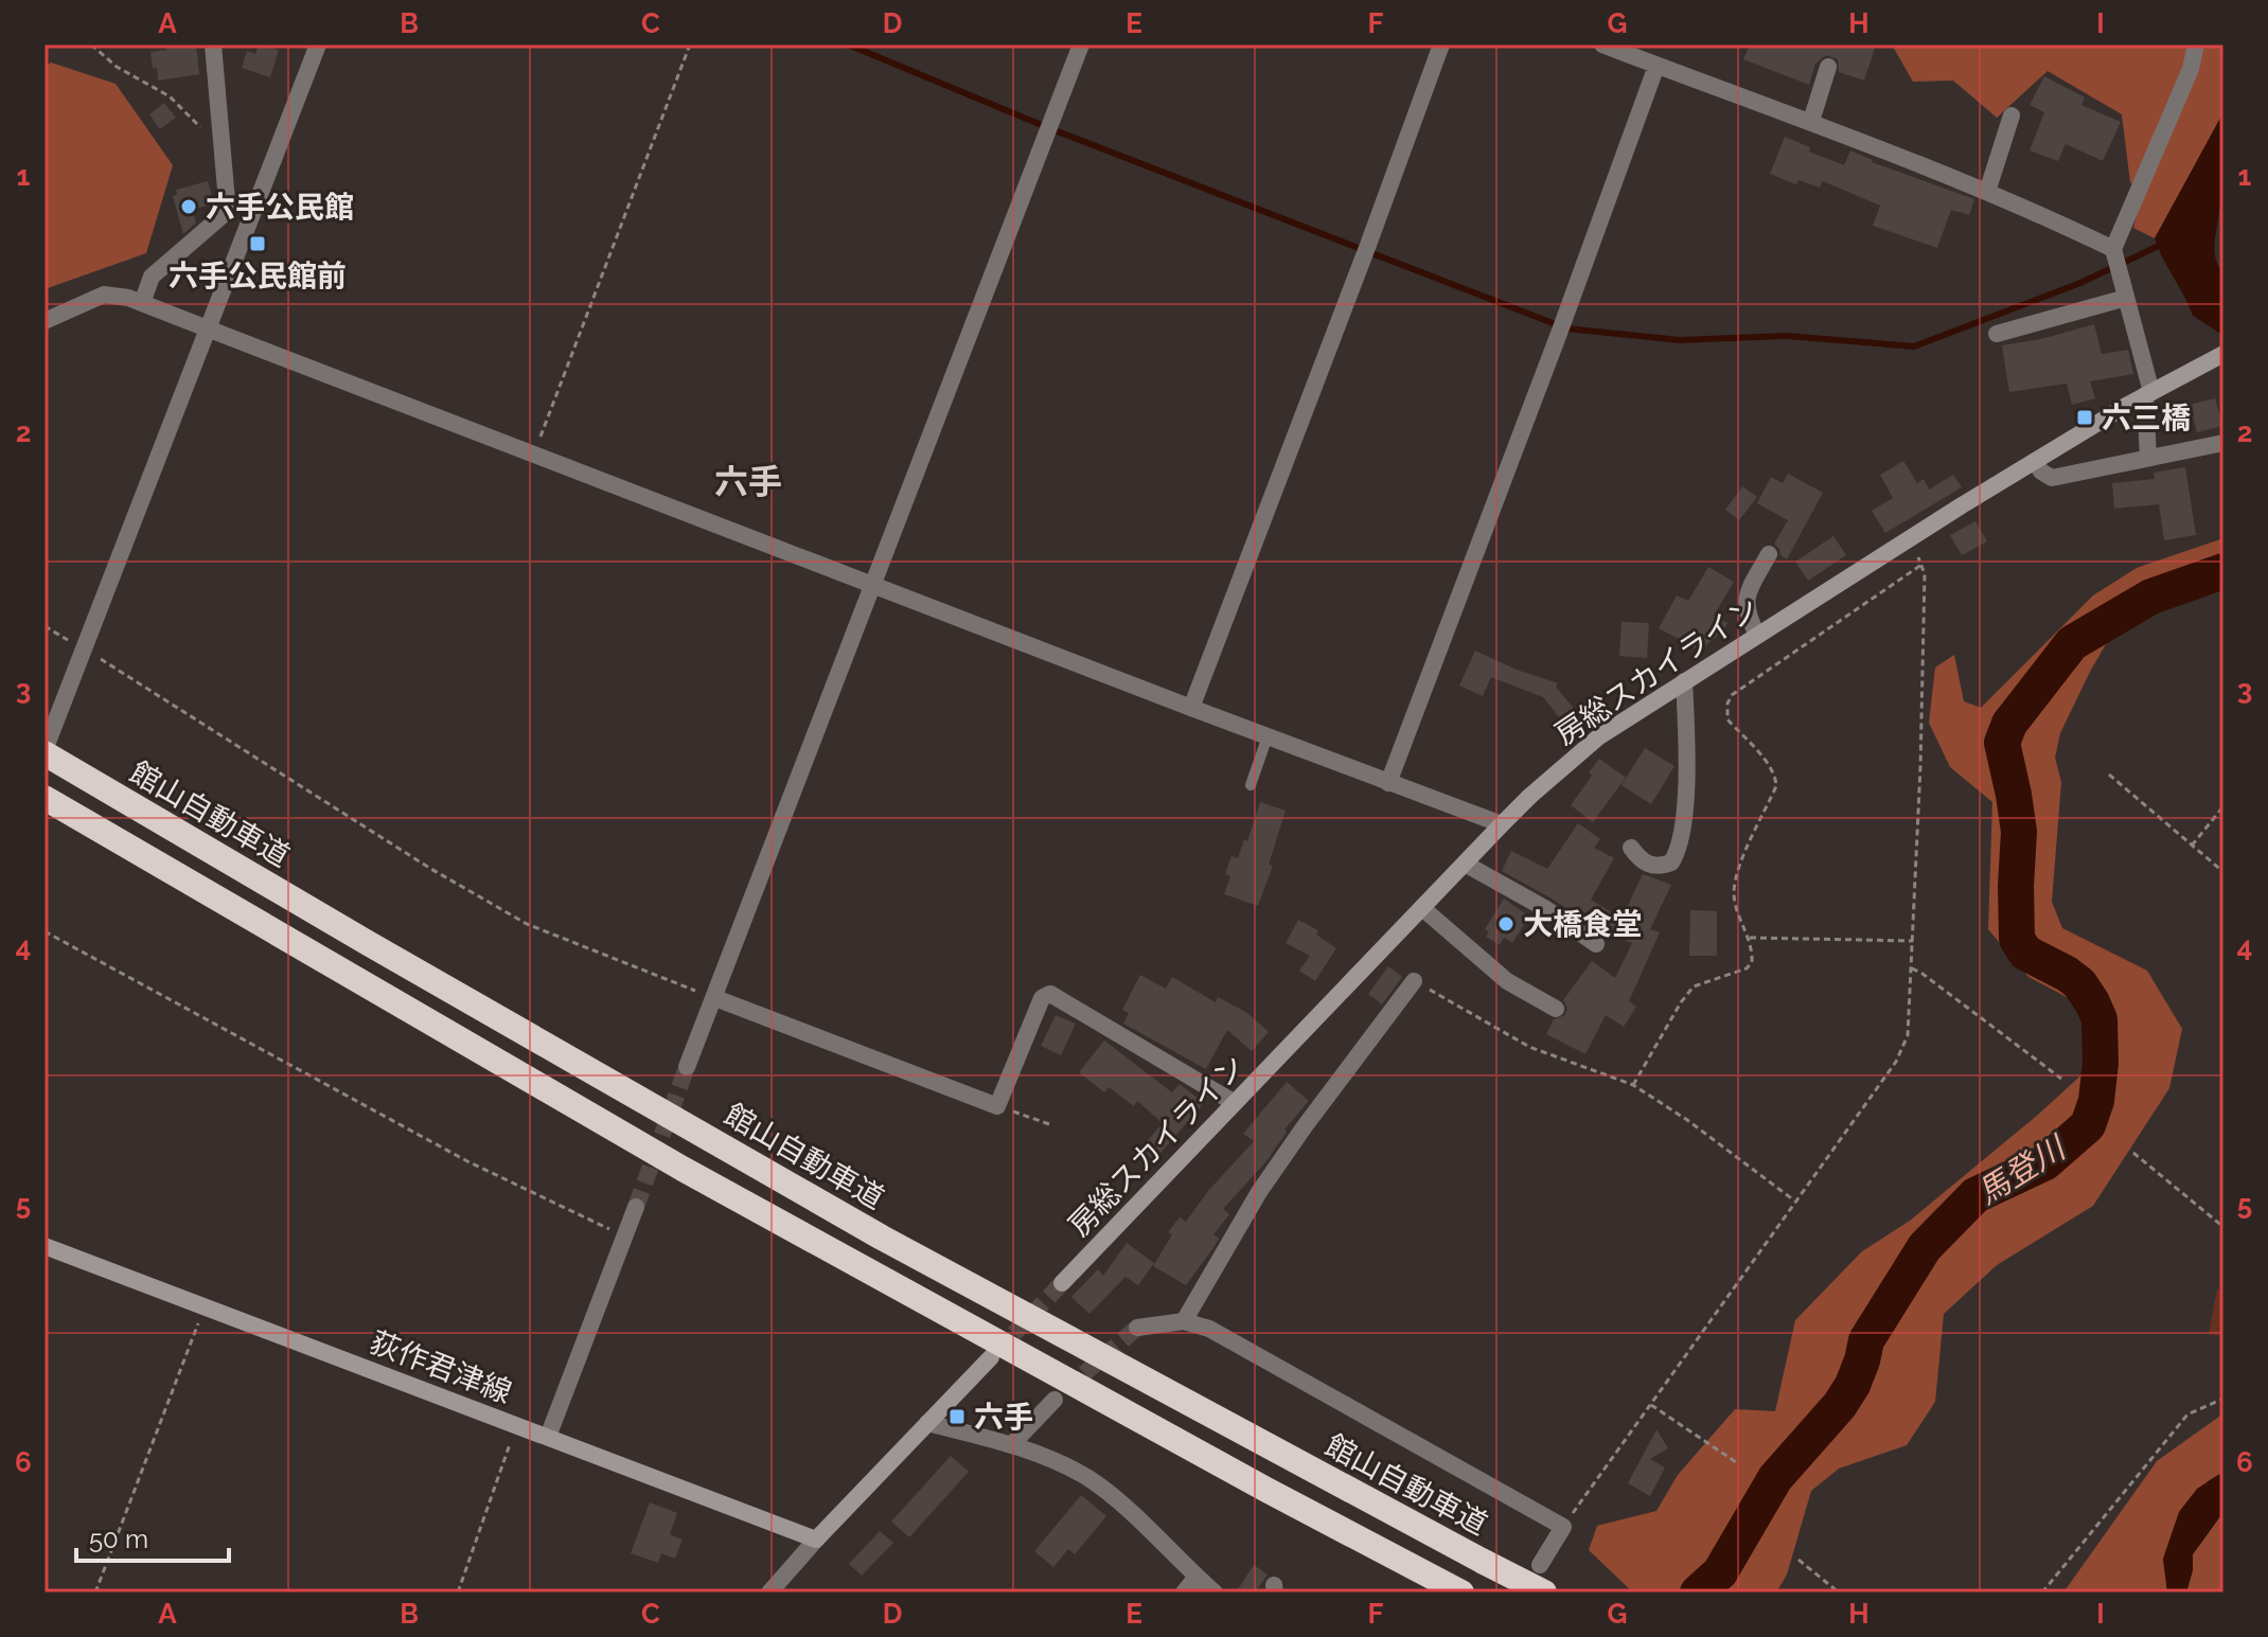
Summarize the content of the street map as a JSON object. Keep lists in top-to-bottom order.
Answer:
{
  "streets": {
    "highway": ["館山自動車道"],
    "main road": ["房総スカイライン", "荻作君津線"]
  },
  "districts": ["六手"],
  "water": ["馬登川"],
  "places": {
    "other": ["六手公民館", "大橋食堂"],
    "transit": ["六手公民館前", "六三橋", "六手"]
  },
  "scale_bar": "50 m",
  "grid": {
    "columns": [
      "A",
      "B",
      "C",
      "D",
      "E",
      "F",
      "G",
      "H",
      "I"
    ],
    "rows": [
      "1",
      "2",
      "3",
      "4",
      "5",
      "6"
    ]
  }
}
